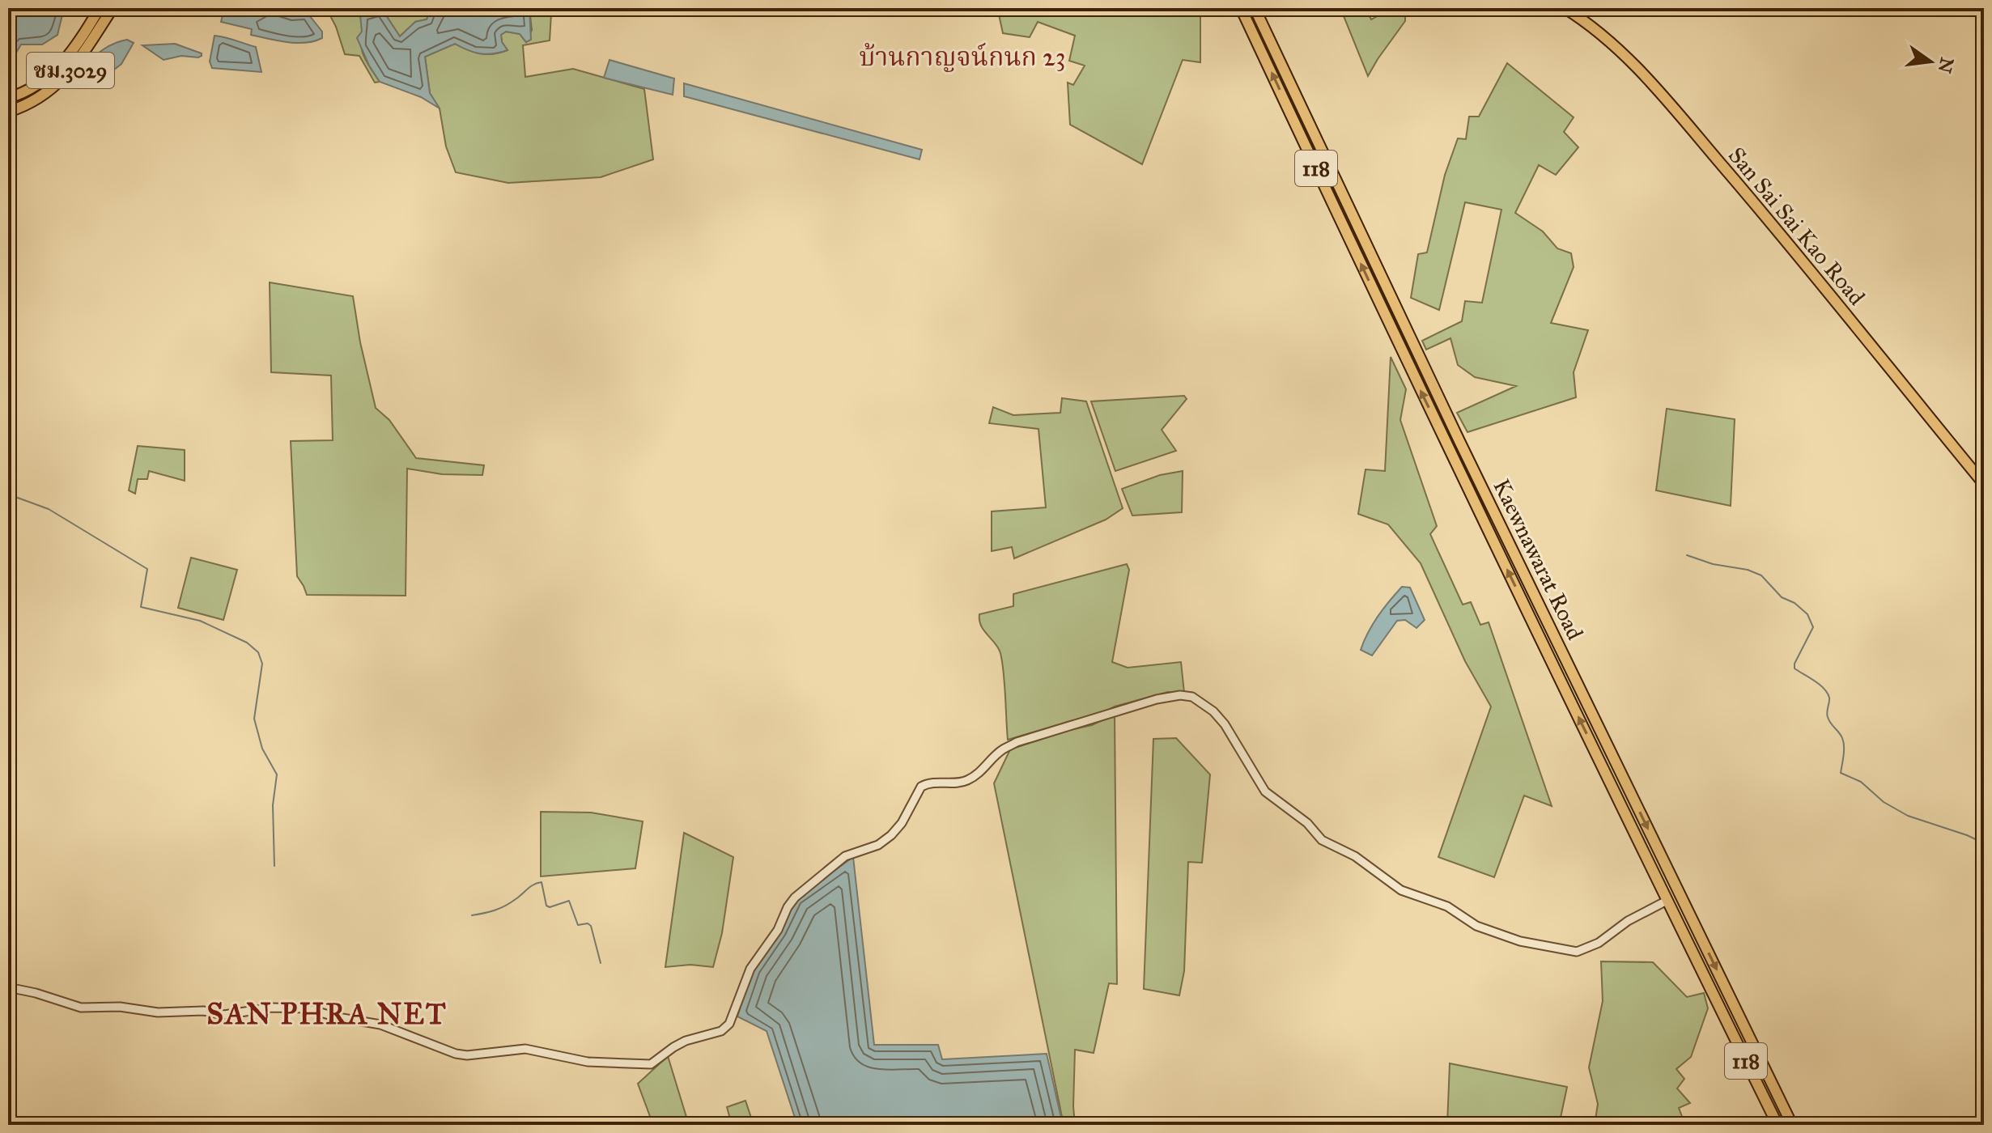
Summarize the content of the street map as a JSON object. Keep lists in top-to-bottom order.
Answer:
{
  "streets": {
    "main road": [
      "ชม.3029",
      "118",
      "San Sai Sai Kao Road",
      "Kaewnawarat Road"
    ]
  },
  "districts": ["บ้านกาญจน์กนก 23", "SAN PHRA NET"],
  "north": "right"
}
